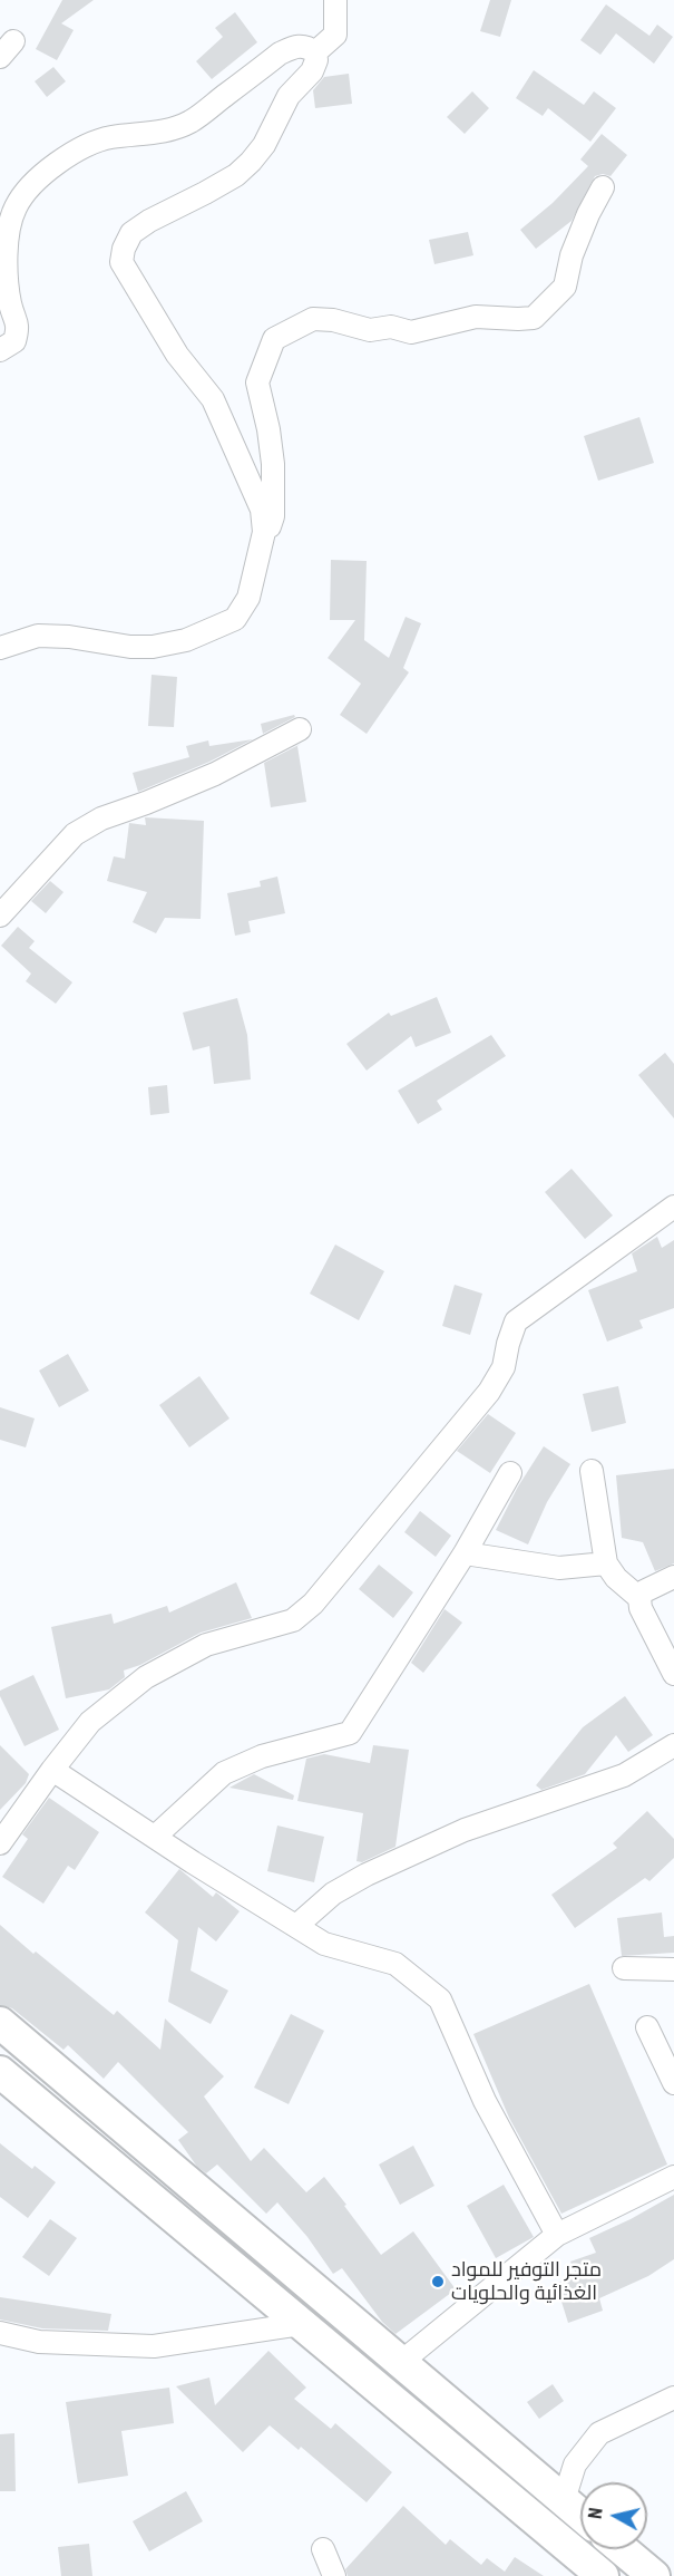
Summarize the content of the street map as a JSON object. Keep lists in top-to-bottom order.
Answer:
{
  "places": ["متجر التوفير للمواد الغذائية والحلويات"],
  "north": "left"
}
